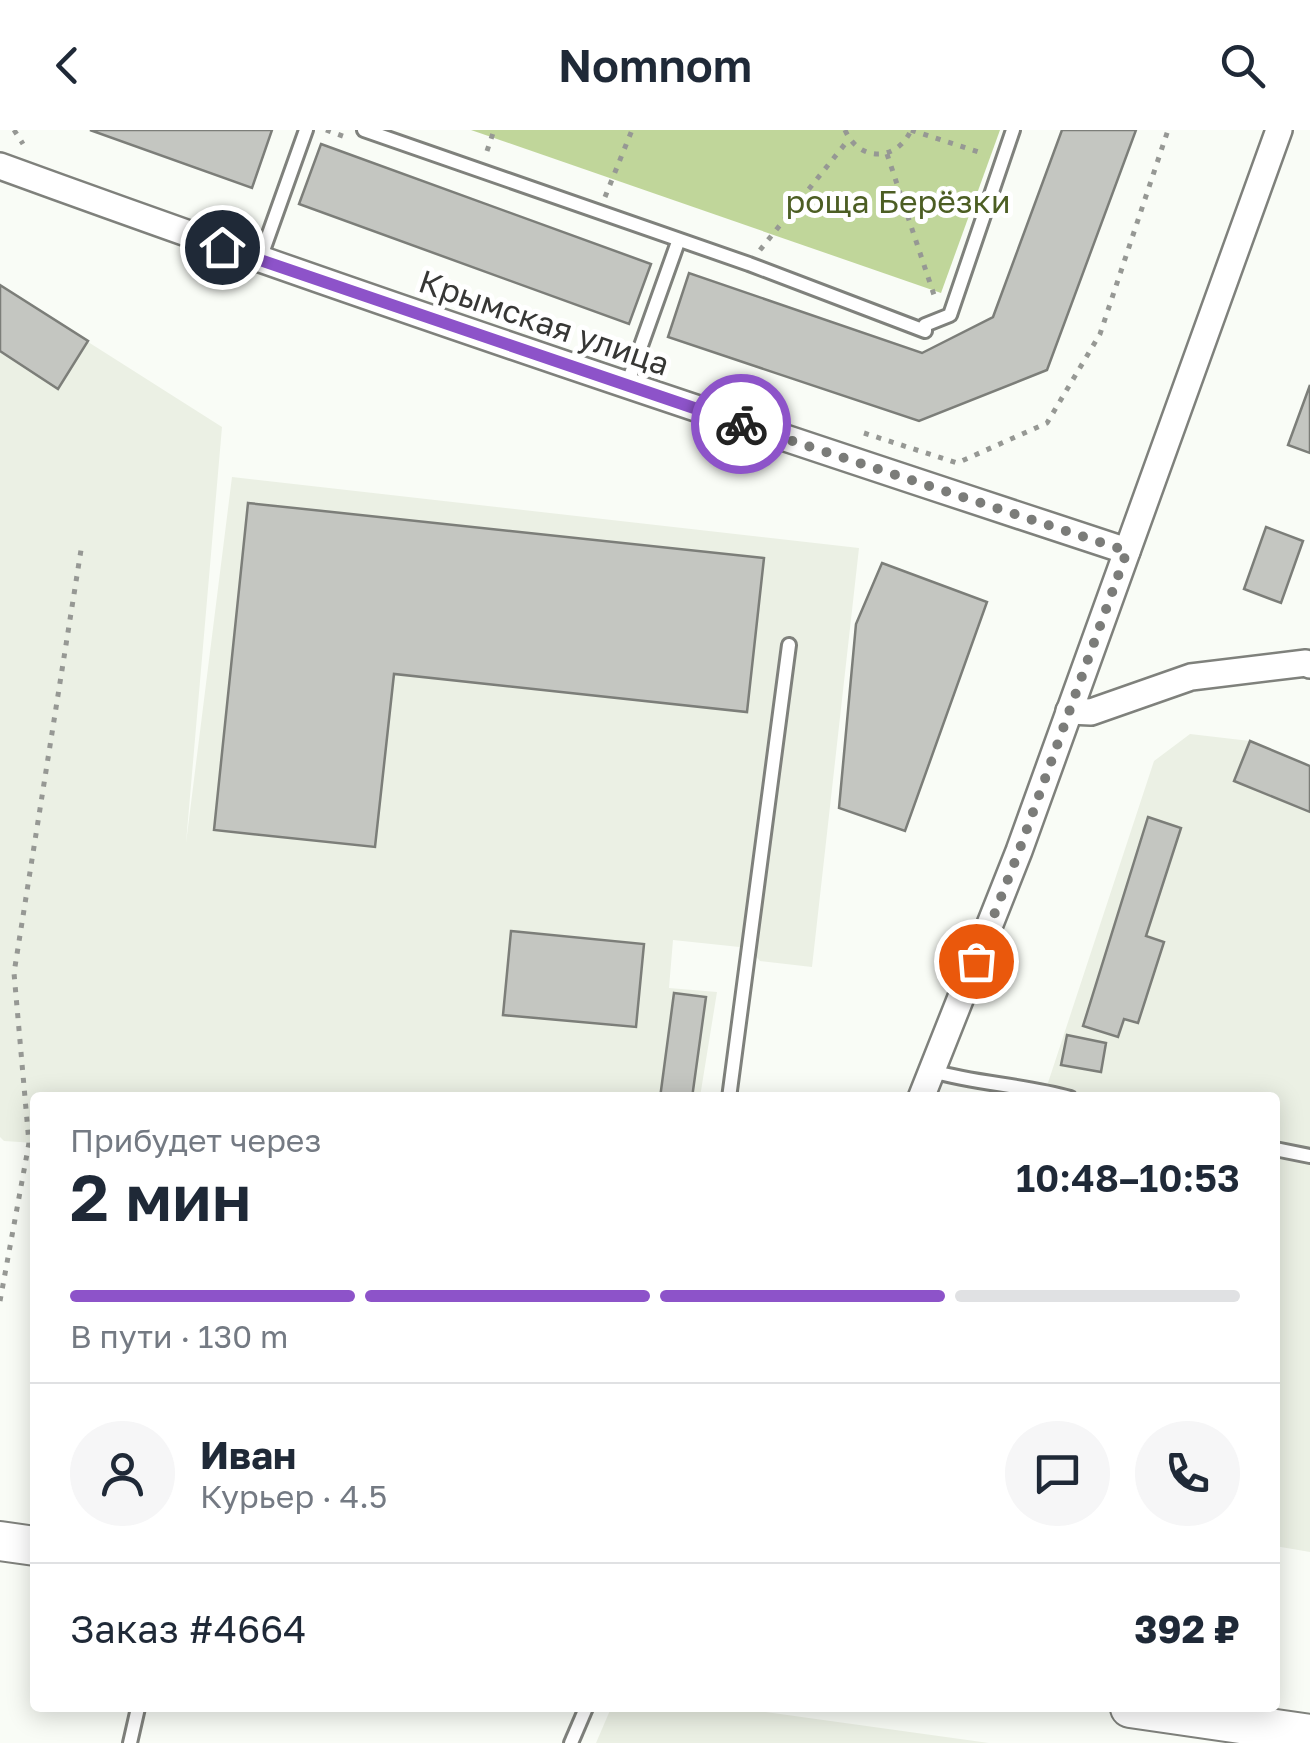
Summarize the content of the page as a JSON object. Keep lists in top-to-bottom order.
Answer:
{
  "streets": {
    "street": ["Крымская улица"]
  },
  "parks": ["роща Берёзки"],
  "page": {
    "header": "Nomnom",
    "heading": ["2 мин", "Прибудет через", "10:48–10:53"],
    "panel": [
      "Иван",
      "Курьер · 4.5",
      "Заказ #4664",
      "392 ₽"
    ],
    "bar": "В пути · 130 m"
  }
}
